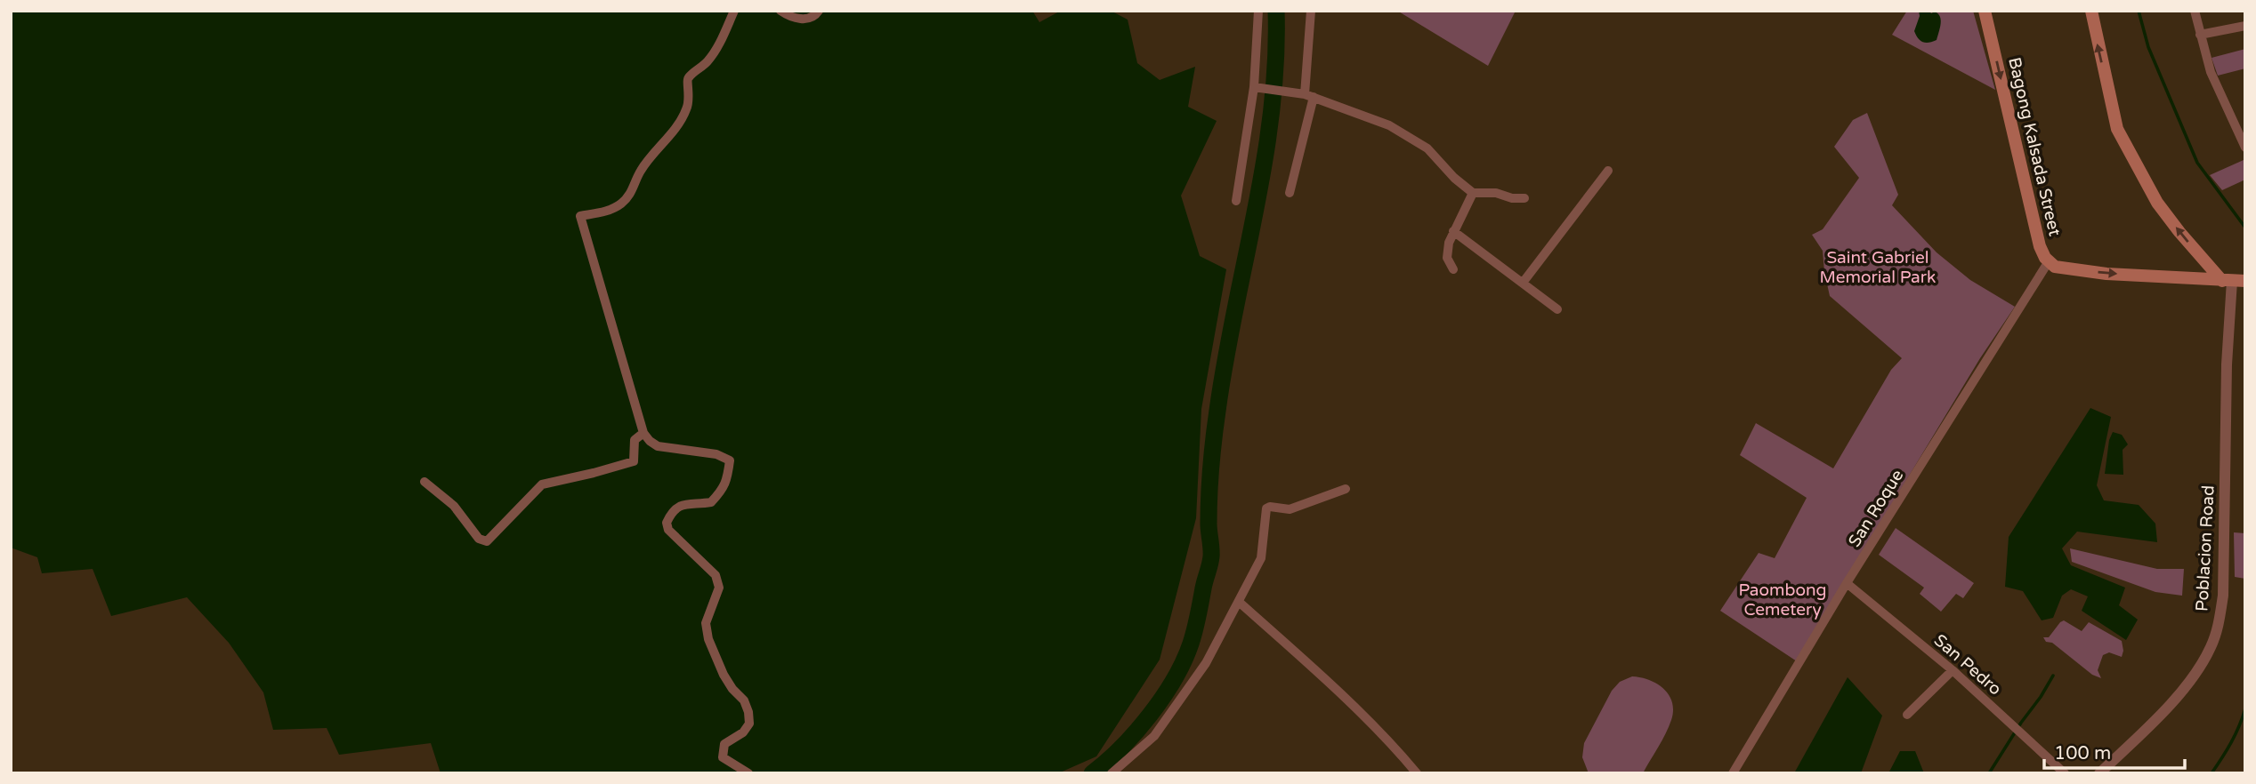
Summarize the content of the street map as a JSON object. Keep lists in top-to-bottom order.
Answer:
{
  "streets": {
    "main road": ["Bagong Kalsada Street"],
    "street": ["San Roque", "Poblacion Road", "San Pedro"]
  },
  "crossings": [
    ["Bagong Kalsada Street", "San Roque"],
    ["Bagong Kalsada Street", "Poblacion Road"],
    ["San Roque", "San Pedro"]
  ],
  "parks": ["Saint Gabriel Memorial Park", "Paombong Cemetery"],
  "scale_bar": "100 m"
}
